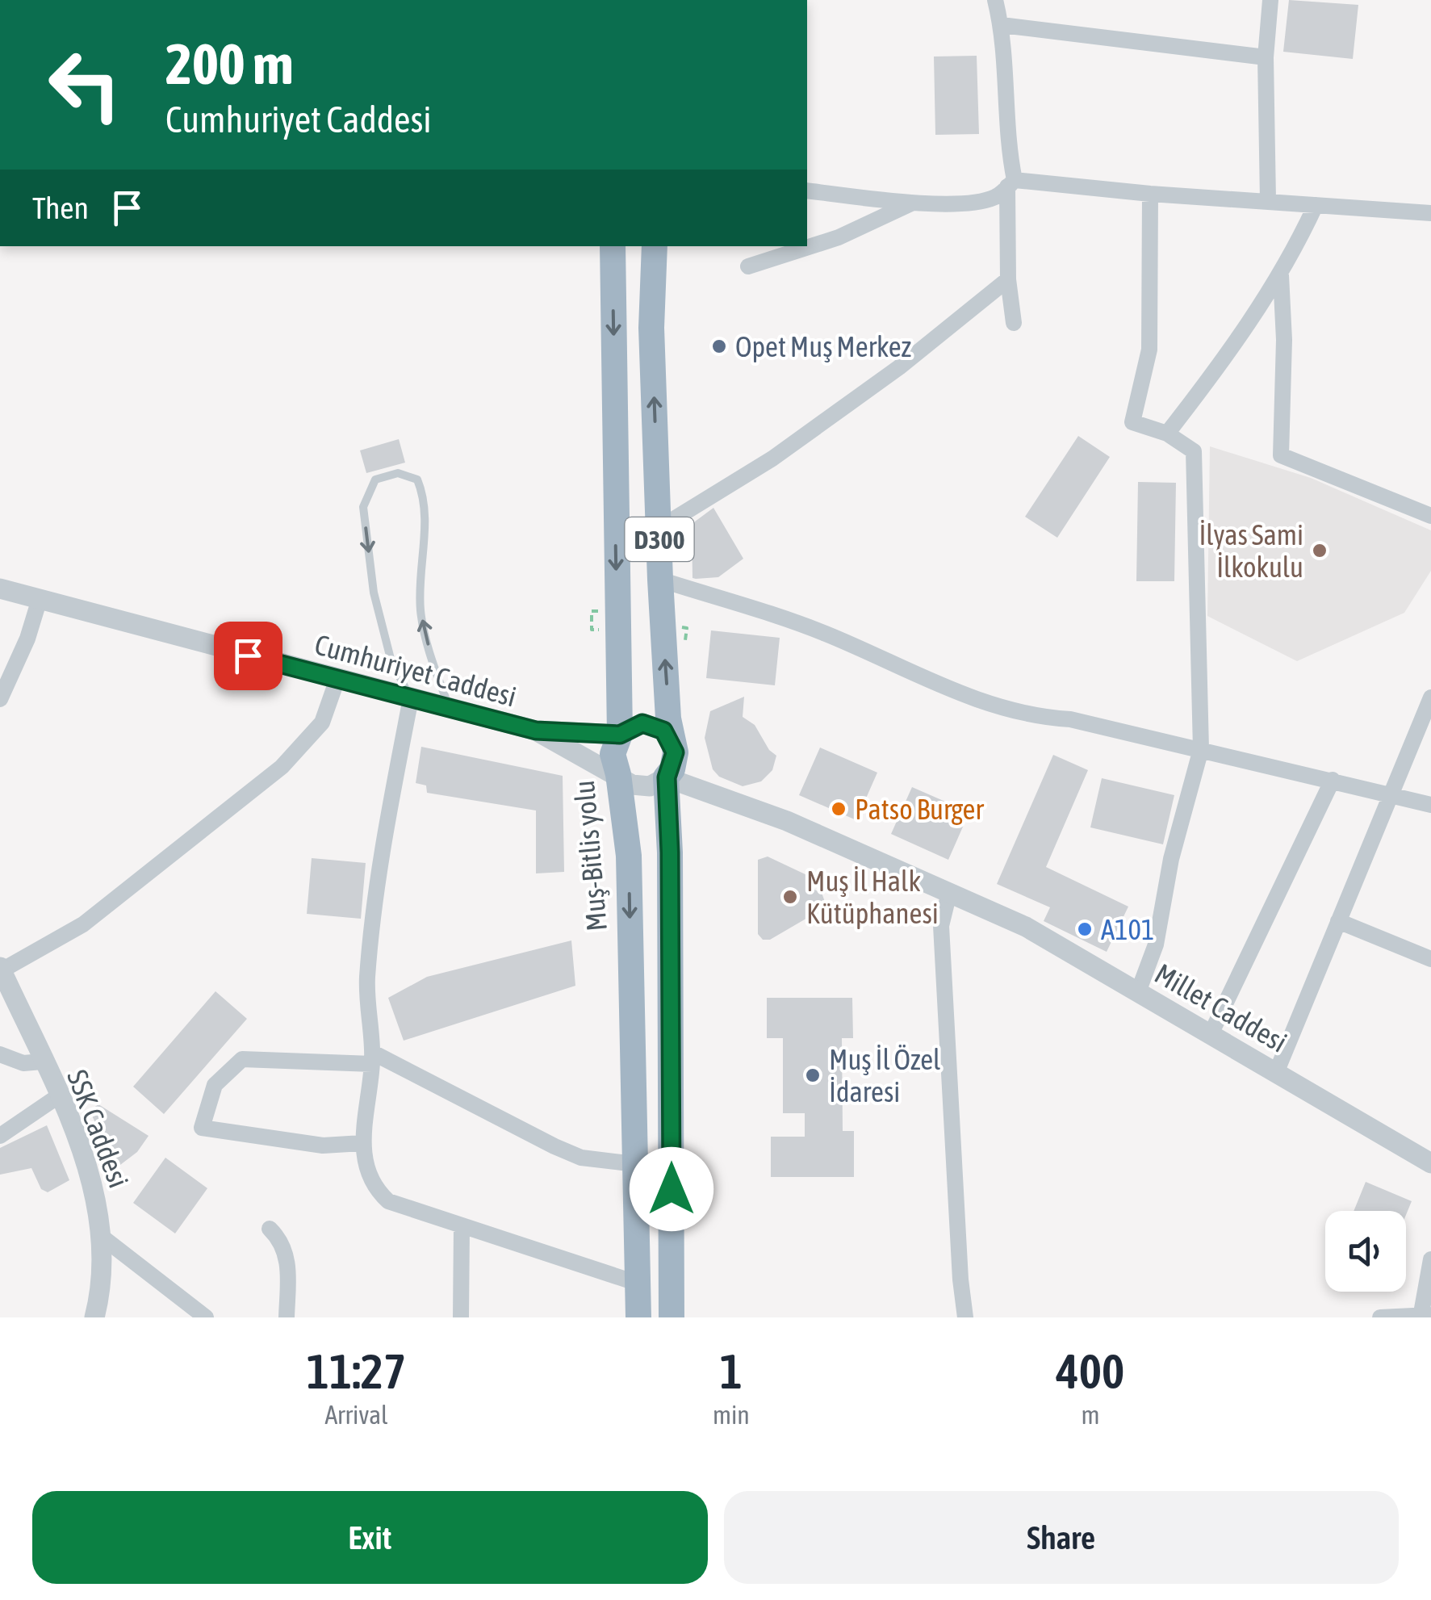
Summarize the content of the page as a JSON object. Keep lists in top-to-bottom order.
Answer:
{
  "streets": {
    "highway": ["D300", "Muş-Bitlis yolu"],
    "street": ["Cumhuriyet Caddesi", "Millet Caddesi", "SSK Caddesi"]
  },
  "crossings": [
    ["D300", "Cumhuriyet Caddesi"],
    ["D300", "Muş-Bitlis yolu"],
    ["D300", "Millet Caddesi"],
    ["Cumhuriyet Caddesi", "Muş-Bitlis yolu"],
    ["Cumhuriyet Caddesi", "Millet Caddesi"],
    ["Muş-Bitlis yolu", "Millet Caddesi"]
  ],
  "places": [
    "Opet Muş Merkez",
    "İlyas Sami İlkokulu",
    "Patso Burger",
    "Muş İl Halk Kütüphanesi",
    "A101",
    "Muş İl Özel İdaresi"
  ],
  "page": {
    "turn": ["200 m", "Cumhuriyet Caddesi"],
    "then": "Then",
    "eta": [
      "11:27",
      "Arrival",
      "1",
      "min",
      "400",
      "m"
    ],
    "buttons": ["Exit", "Share"]
  }
}
